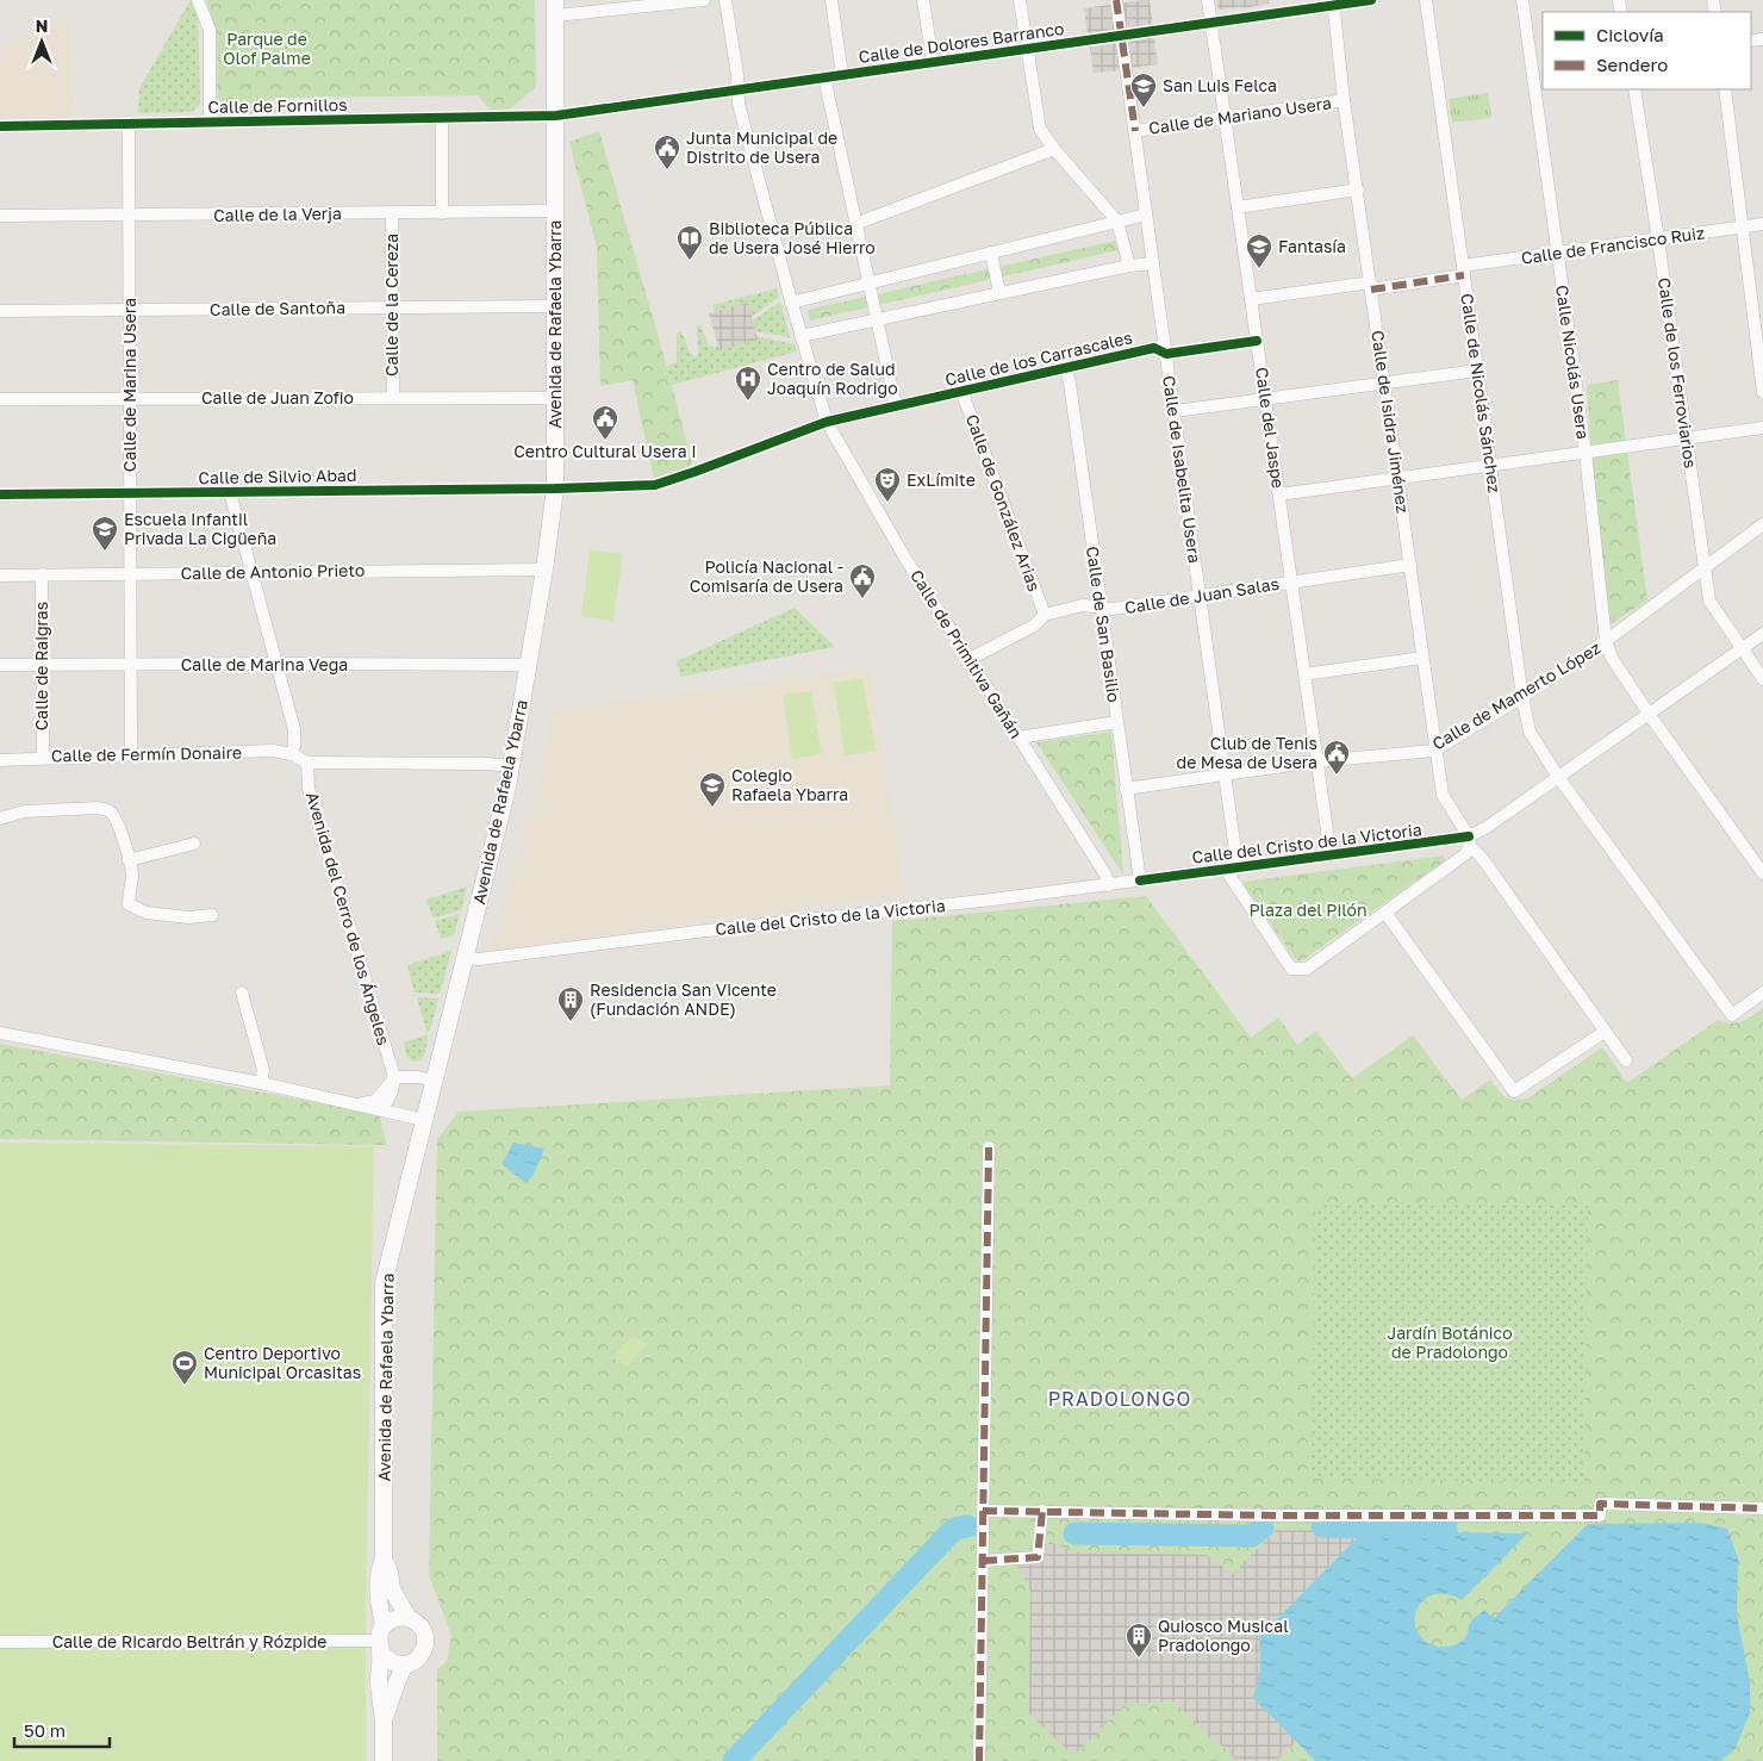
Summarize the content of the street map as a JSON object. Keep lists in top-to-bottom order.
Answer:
{
  "streets": {
    "main road": ["Avenida de Rafaela Ybarra"],
    "street": [
      "Calle de Dolores Barranco",
      "Calle de Fornillos",
      "Calle de Mariano Usera",
      "Calle de la Verja",
      "Calle de Francisco Ruiz",
      "Calle de la Cereza",
      "Calle de Santoña",
      "Calle de los Carrascales",
      "Calle Nicolás Usera",
      "Calle de los Ferroviarios",
      "Calle de Marina Usera",
      "Calle de Nicolás Sánchez",
      "Calle de Juan Zofio",
      "Calle de Isidra Jiménez",
      "Calle del Jaspe",
      "Calle de Isabelita Usera",
      "Calle de Silvio Abad",
      "Calle de González Arias",
      "Calle de Antonio Prieto",
      "Calle de Juan Salas",
      "Calle de San Basilio",
      "Calle de Primitiva Gañán",
      "Calle de Marina Vega",
      "Calle de Raigras",
      "Calle de Mamerto López",
      "Calle de Fermín Donaire",
      "Calle del Cristo de la Victoria",
      "Avenida del Cerro de los Ángeles",
      "Calle de Ricardo Beltrán y Rózpide"
    ]
  },
  "crossings": [
    ["Calle de Dolores Barranco", "Calle de Fornillos"],
    ["Calle de Dolores Barranco", "Avenida de Rafaela Ybarra"],
    ["Calle de Dolores Barranco", "Calle de Isidra Jiménez"],
    ["Calle de Dolores Barranco", "Calle del Jaspe"],
    ["Calle de Dolores Barranco", "Calle de Isabelita Usera"],
    ["Calle de Dolores Barranco", "Calle de Primitiva Gañán"],
    ["Calle de Fornillos", "Avenida de Rafaela Ybarra"],
    ["Calle de Fornillos", "Calle de Marina Usera"],
    ["Calle de Mariano Usera", "Calle de Isidra Jiménez"],
    ["Calle de Mariano Usera", "Calle del Jaspe"],
    ["Calle de Mariano Usera", "Calle de Isabelita Usera"],
    ["Calle de la Verja", "Calle de la Cereza"],
    ["Calle de la Verja", "Avenida de Rafaela Ybarra"],
    ["Calle de la Verja", "Calle de Marina Usera"],
    ["Calle de Francisco Ruiz", "Calle Nicolás Usera"],
    ["Calle de Francisco Ruiz", "Calle de los Ferroviarios"],
    ["Calle de Francisco Ruiz", "Calle de Nicolás Sánchez"],
    ["Calle de Francisco Ruiz", "Calle de Isidra Jiménez"],
    ["Calle de Francisco Ruiz", "Calle del Jaspe"],
    ["Calle de la Cereza", "Calle de Santoña"],
    ["Calle de la Cereza", "Calle de Juan Zofio"],
    ["Calle de Santoña", "Avenida de Rafaela Ybarra"],
    ["Calle de Santoña", "Calle de Marina Usera"],
    ["Avenida de Rafaela Ybarra", "Calle de Juan Zofio"],
    ["Avenida de Rafaela Ybarra", "Calle de Silvio Abad"],
    ["Avenida de Rafaela Ybarra", "Calle de Antonio Prieto"],
    ["Avenida de Rafaela Ybarra", "Calle de Marina Vega"],
    ["Avenida de Rafaela Ybarra", "Calle del Cristo de la Victoria"],
    ["Avenida de Rafaela Ybarra", "Calle de Ricardo Beltrán y Rózpide"],
    ["Calle de los Carrascales", "Calle del Jaspe"],
    ["Calle de los Carrascales", "Calle de Isabelita Usera"],
    ["Calle de los Carrascales", "Calle de Silvio Abad"],
    ["Calle de los Carrascales", "Calle de González Arias"],
    ["Calle de los Carrascales", "Calle de San Basilio"],
    ["Calle de los Carrascales", "Calle de Primitiva Gañán"],
    ["Calle Nicolás Usera", "Calle de Mamerto López"],
    ["Calle Nicolás Usera", "Calle del Cristo de la Victoria"],
    ["Calle de los Ferroviarios", "Calle de Mamerto López"],
    ["Calle de los Ferroviarios", "Calle del Cristo de la Victoria"],
    ["Calle de Marina Usera", "Calle de Juan Zofio"],
    ["Calle de Marina Usera", "Calle de Silvio Abad"],
    ["Calle de Marina Usera", "Calle de Antonio Prieto"],
    ["Calle de Marina Usera", "Calle de Marina Vega"],
    ["Calle de Marina Usera", "Calle de Fermín Donaire"],
    ["Calle de Nicolás Sánchez", "Calle de Mamerto López"],
    ["Calle de Nicolás Sánchez", "Calle del Cristo de la Victoria"],
    ["Calle de Isidra Jiménez", "Calle de Juan Salas"],
    ["Calle de Isidra Jiménez", "Calle de Mamerto López"],
    ["Calle de Isidra Jiménez", "Calle del Cristo de la Victoria"],
    ["Calle del Jaspe", "Calle de Juan Salas"],
    ["Calle del Jaspe", "Calle de Mamerto López"],
    ["Calle del Jaspe", "Calle del Cristo de la Victoria"],
    ["Calle de Isabelita Usera", "Calle de Juan Salas"],
    ["Calle de Isabelita Usera", "Calle de Mamerto López"],
    ["Calle de Isabelita Usera", "Calle del Cristo de la Victoria"],
    ["Calle de Silvio Abad", "Calle de Primitiva Gañán"],
    ["Calle de González Arias", "Calle de Juan Salas"],
    ["Calle de Antonio Prieto", "Calle de Raigras"],
    ["Calle de Juan Salas", "Calle de San Basilio"],
    ["Calle de Juan Salas", "Calle de Primitiva Gañán"],
    ["Calle de San Basilio", "Calle de Mamerto López"],
    ["Calle de San Basilio", "Calle del Cristo de la Victoria"],
    ["Calle de Primitiva Gañán", "Calle del Cristo de la Victoria"],
    ["Calle de Marina Vega", "Calle de Raigras"],
    ["Calle de Raigras", "Calle de Fermín Donaire"]
  ],
  "districts": ["PRADOLONGO"],
  "parks": ["Parque de Olof Palme", "Plaza del Pilón", "Jardín Botánico de Pradolongo"],
  "places": {
    "school or university": [
      "San Luis Felca",
      "Fantasía",
      "Escuela Infantil Privada La Cigüeña",
      "Colegio Rafaela Ybarra"
    ],
    "public building": [
      "Junta Municipal de Distrito de Usera",
      "Centro Cultural Usera I",
      "Policía Nacional - Comisaría de Usera",
      "Club de Tenis de Mesa de Usera"
    ],
    "library": ["Biblioteca Pública de Usera José Hierro"],
    "hospital": ["Centro de Salud Joaquín Rodrigo"],
    "theatre": ["ExLímite"],
    "building": ["Residencia San Vicente (Fundación ANDE)", "Quiosco Musical Pradolongo"],
    "sports": ["Centro Deportivo Municipal Orcasitas"]
  },
  "legend": ["Ciclovía", "Sendero"],
  "scale_bar": "50 m",
  "north": "top"
}
